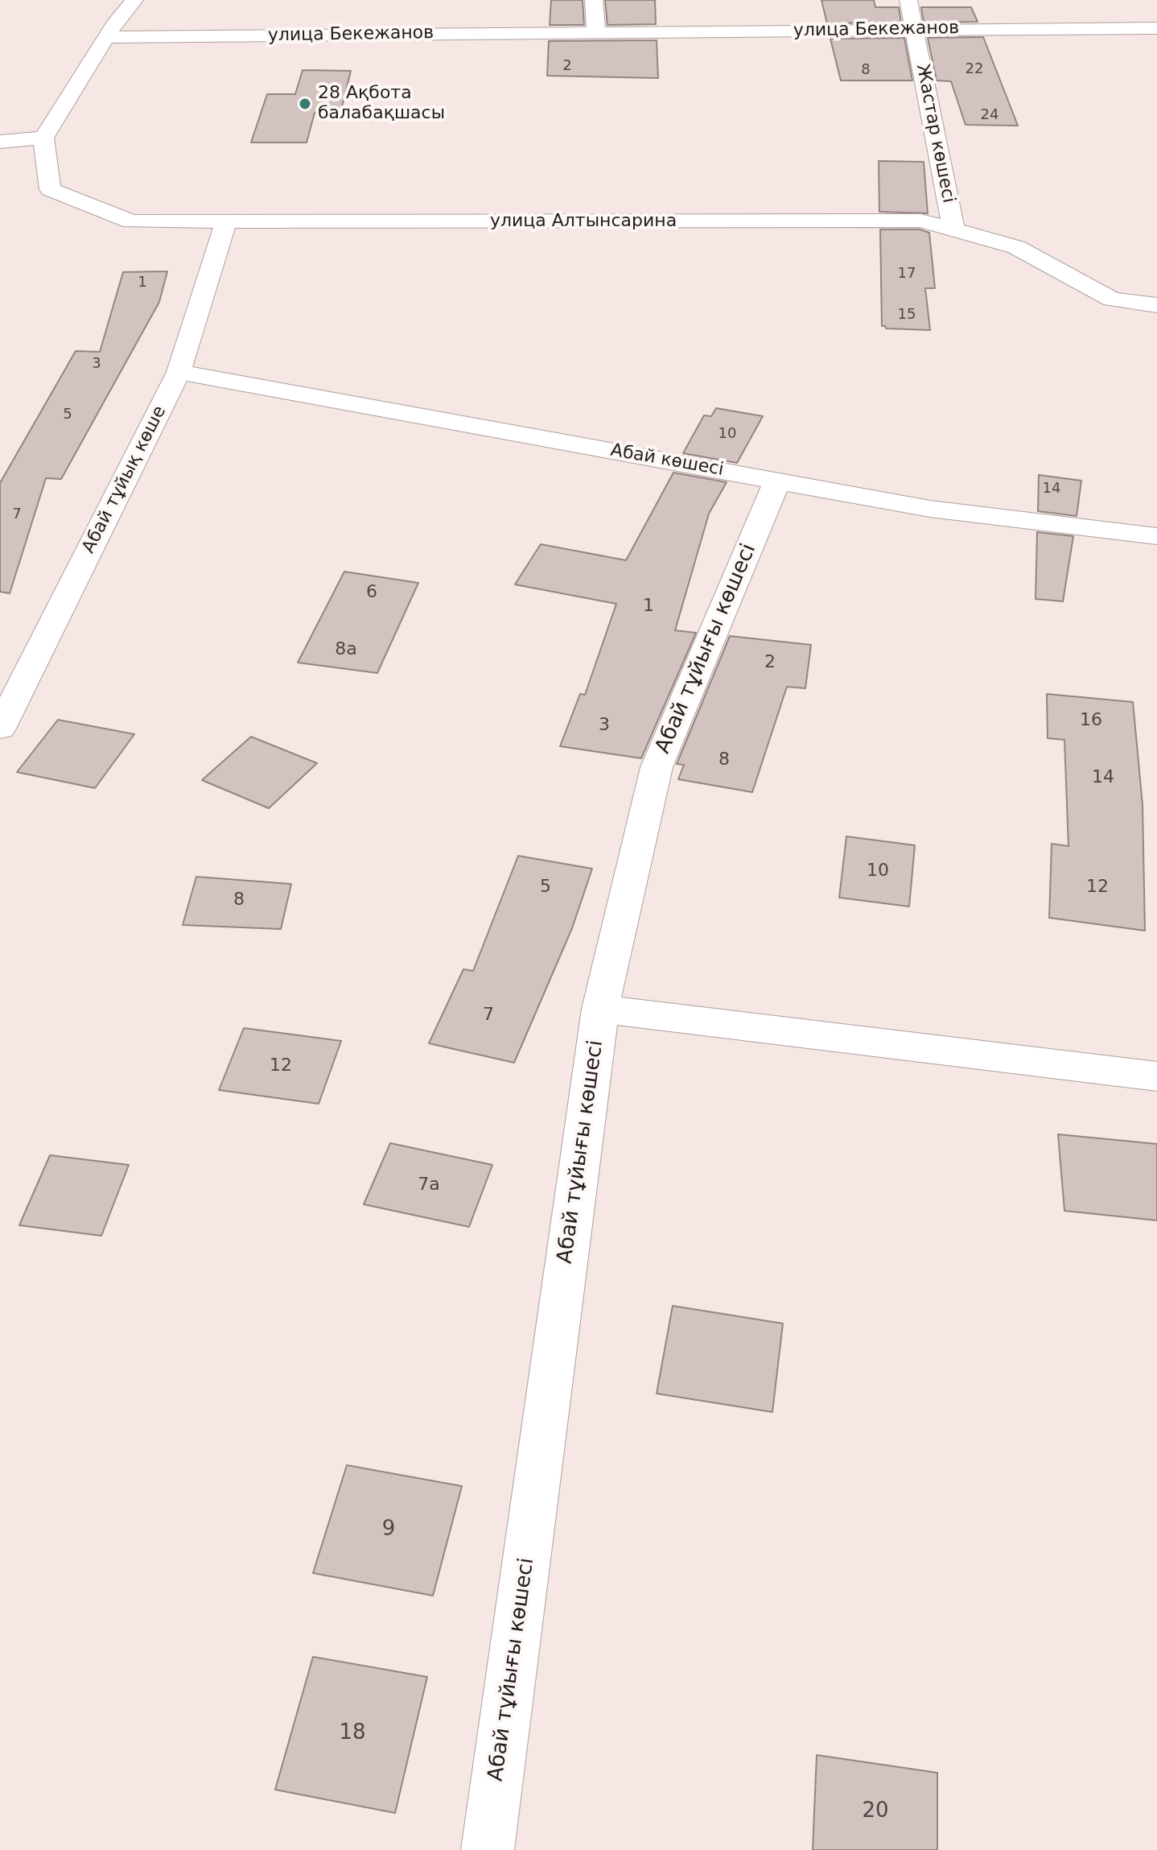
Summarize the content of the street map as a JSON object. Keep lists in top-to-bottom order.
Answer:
{
  "streets": {
    "street": [
      "улица Бекежанов",
      "Жастар көшесі",
      "улица Алтынсарина",
      "Абай көшесі",
      "Абай тұйық көше",
      "Абай тұйығы көшесі"
    ]
  },
  "crossings": [
    ["улица Бекежанов", "Жастар көшесі"],
    ["Жастар көшесі", "улица Алтынсарина"],
    ["улица Алтынсарина", "Абай тұйық көше"],
    ["Абай көшесі", "Абай тұйық көше"],
    ["Абай көшесі", "Абай тұйығы көшесі"]
  ],
  "places": ["28 Ақбота балабақшасы"],
  "house_numbers": [
    "2",
    "22",
    "8",
    "24",
    "17",
    "1",
    "15",
    "3",
    "5",
    "10",
    "14",
    "7",
    "6",
    "1",
    "8а",
    "2",
    "16",
    "3",
    "8",
    "14",
    "10",
    "5",
    "12",
    "8",
    "7",
    "12",
    "7а",
    "9",
    "18",
    "20"
  ]
}
